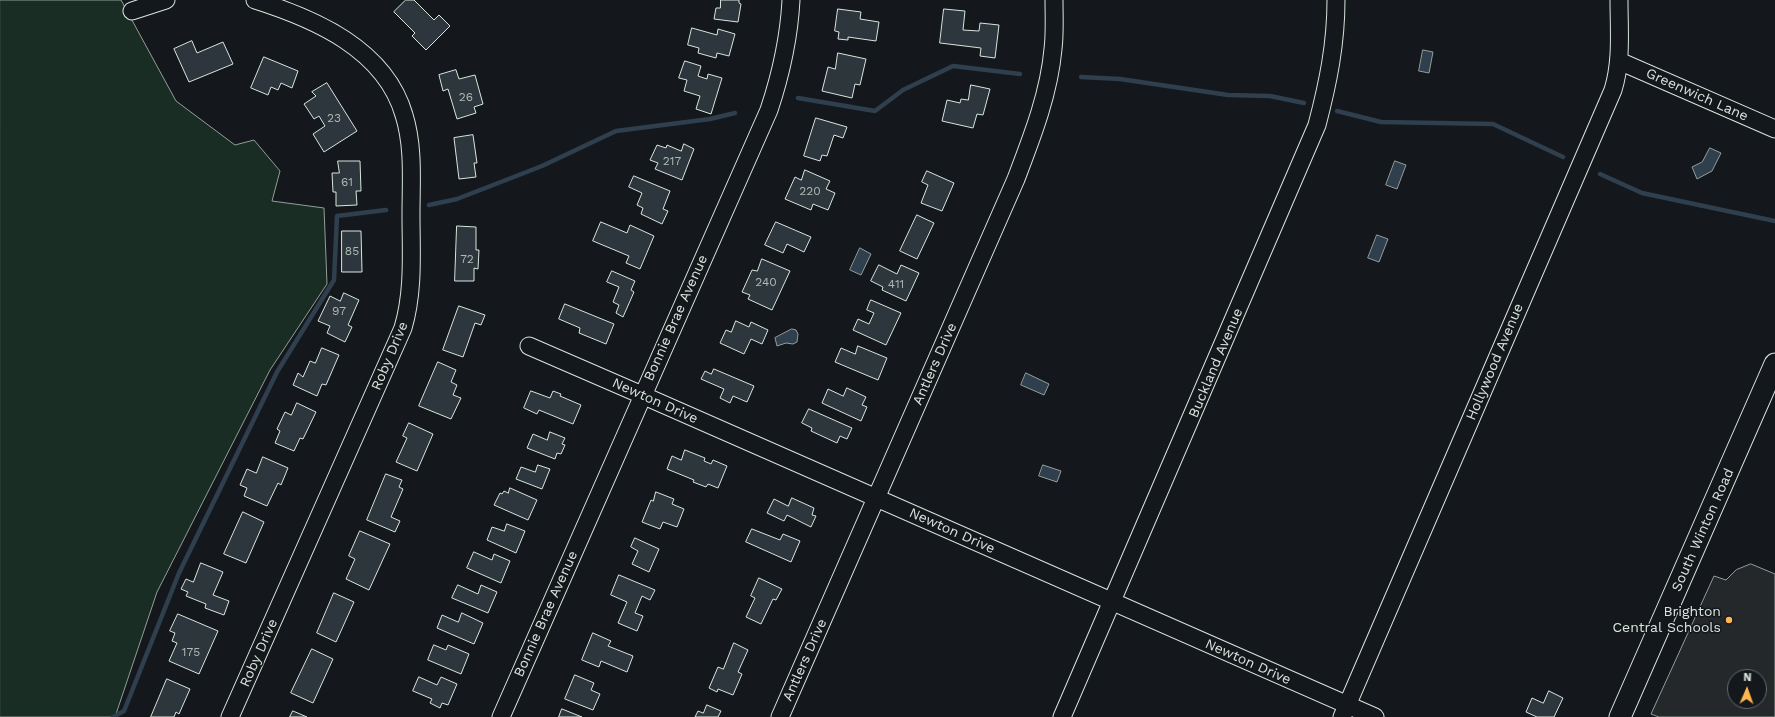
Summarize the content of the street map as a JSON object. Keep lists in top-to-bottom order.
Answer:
{
  "streets": {
    "main road": ["South Winton Road"],
    "street": [
      "Greenwich Lane",
      "Bonnie Brae Avenue",
      "Roby Drive",
      "Hollywood Avenue",
      "Buckland Avenue",
      "Antlers Drive",
      "Newton Drive"
    ]
  },
  "crossings": [
    ["Greenwich Lane", "Hollywood Avenue"],
    ["Bonnie Brae Avenue", "Newton Drive"],
    ["Hollywood Avenue", "Newton Drive"],
    ["Buckland Avenue", "Newton Drive"],
    ["Antlers Drive", "Newton Drive"]
  ],
  "places": ["Brighton Central Schools"],
  "house_numbers": [
    "26",
    "23",
    "217",
    "61",
    "220",
    "85",
    "72",
    "240",
    "411",
    "97",
    "175"
  ],
  "north": "top"
}
